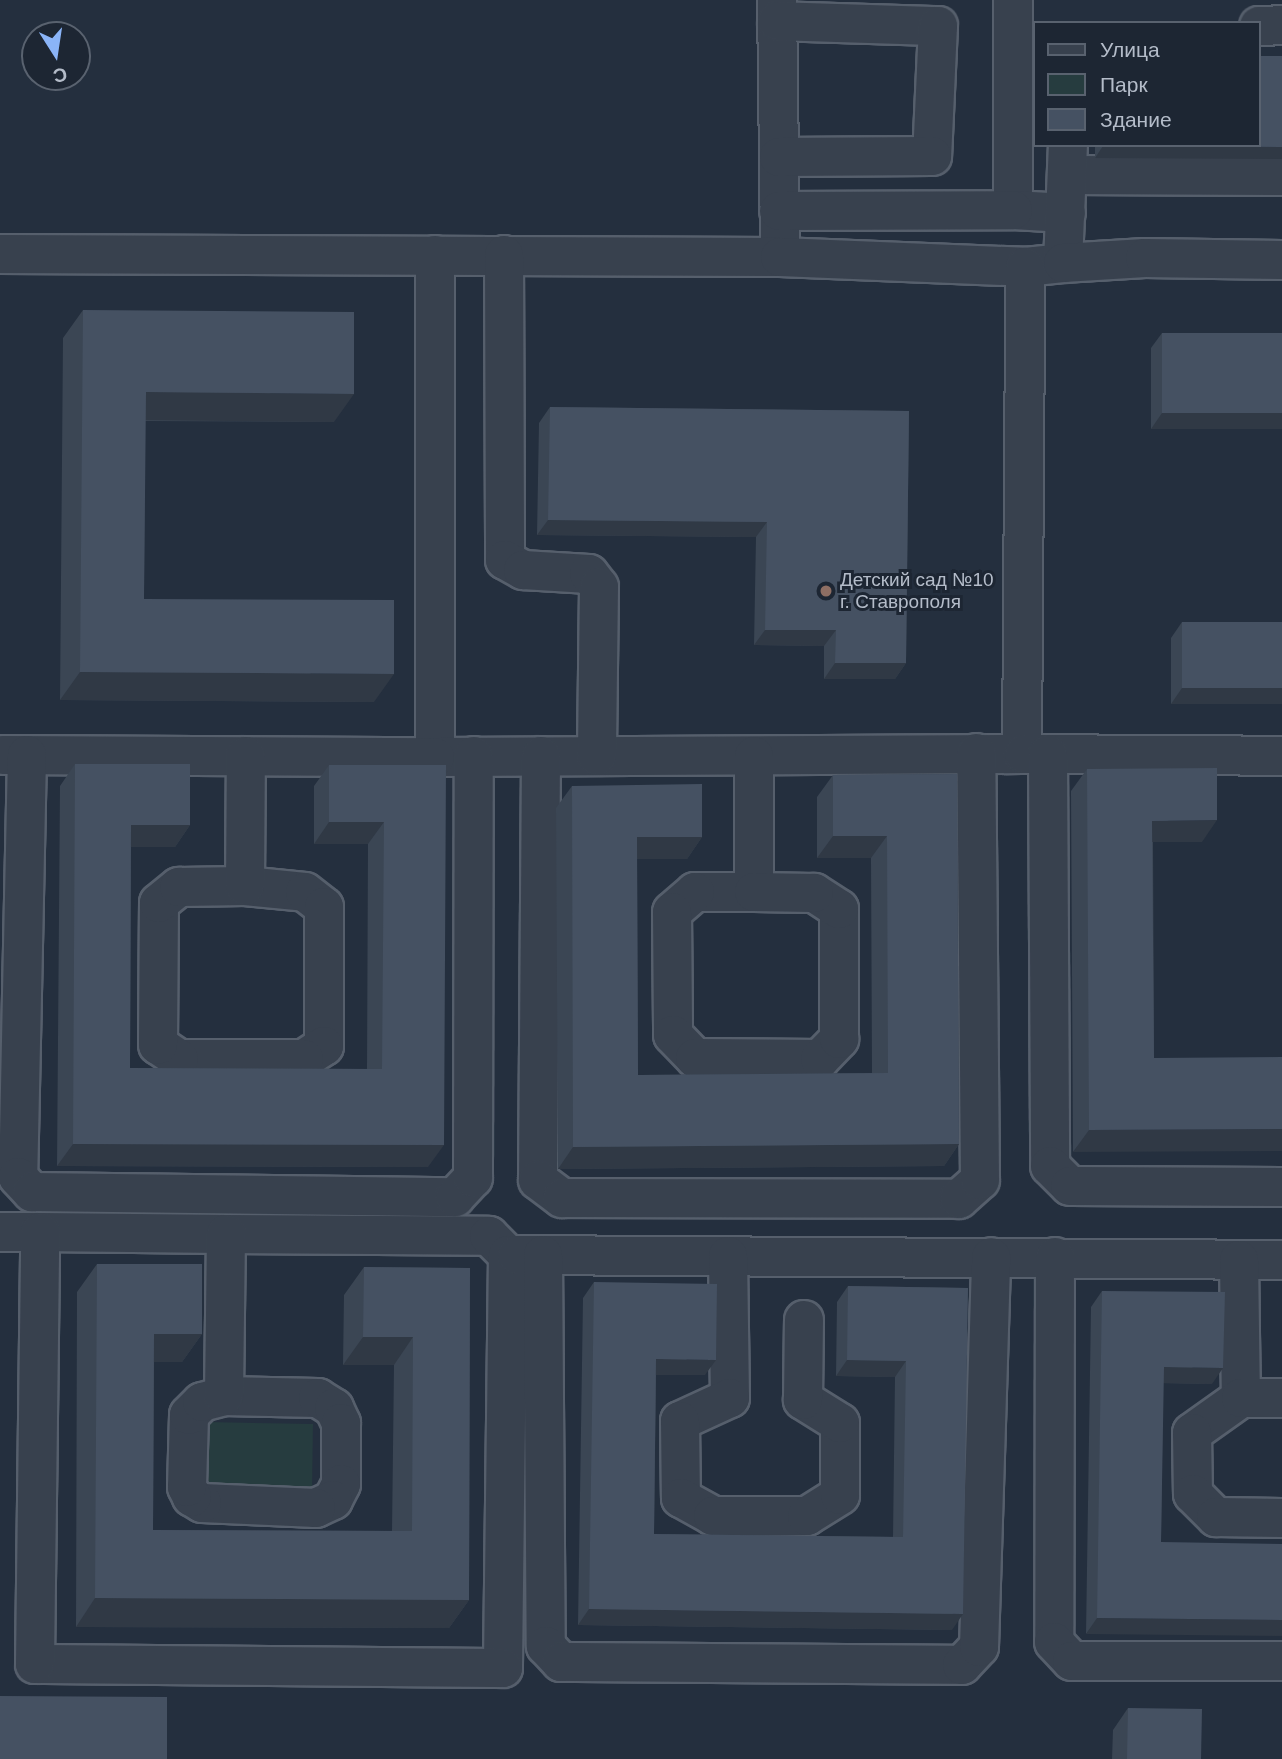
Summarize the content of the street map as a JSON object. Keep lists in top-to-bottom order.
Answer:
{
  "places": ["Детский сад №10 г. Ставрополя"],
  "legend": ["Улица", "Парк", "Здание"],
  "north": "bottom"
}
